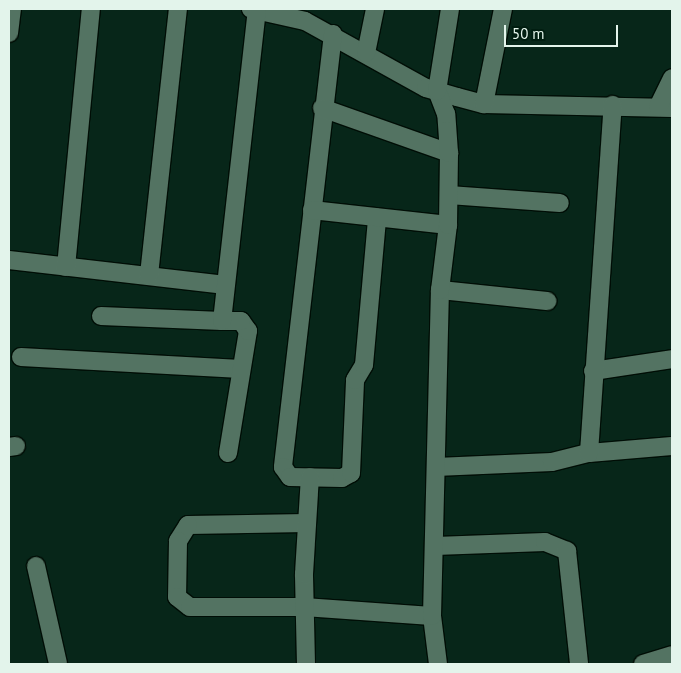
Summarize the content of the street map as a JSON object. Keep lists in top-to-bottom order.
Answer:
{
  "scale_bar": "50 m"
}
